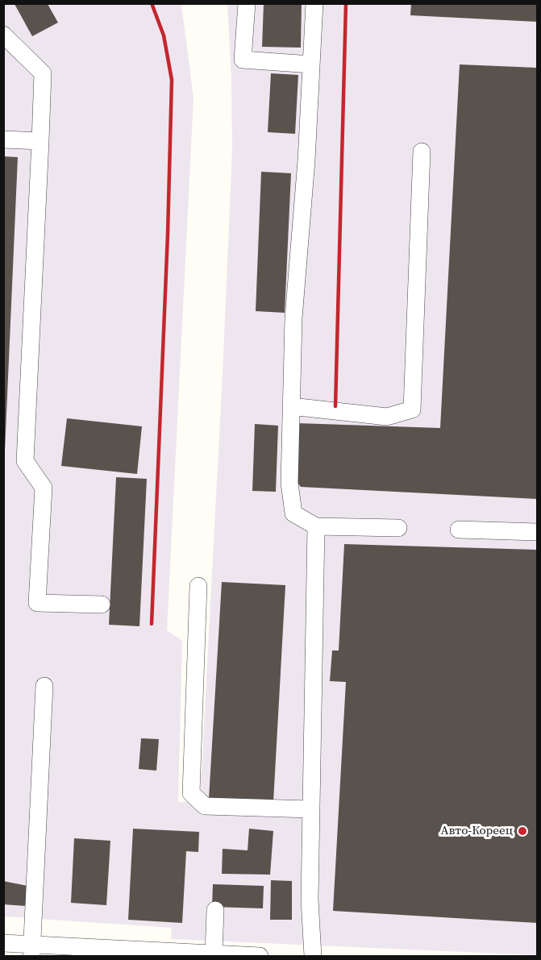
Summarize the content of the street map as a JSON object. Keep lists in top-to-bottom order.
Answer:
{
  "places": ["Авто-Кореец"]
}
